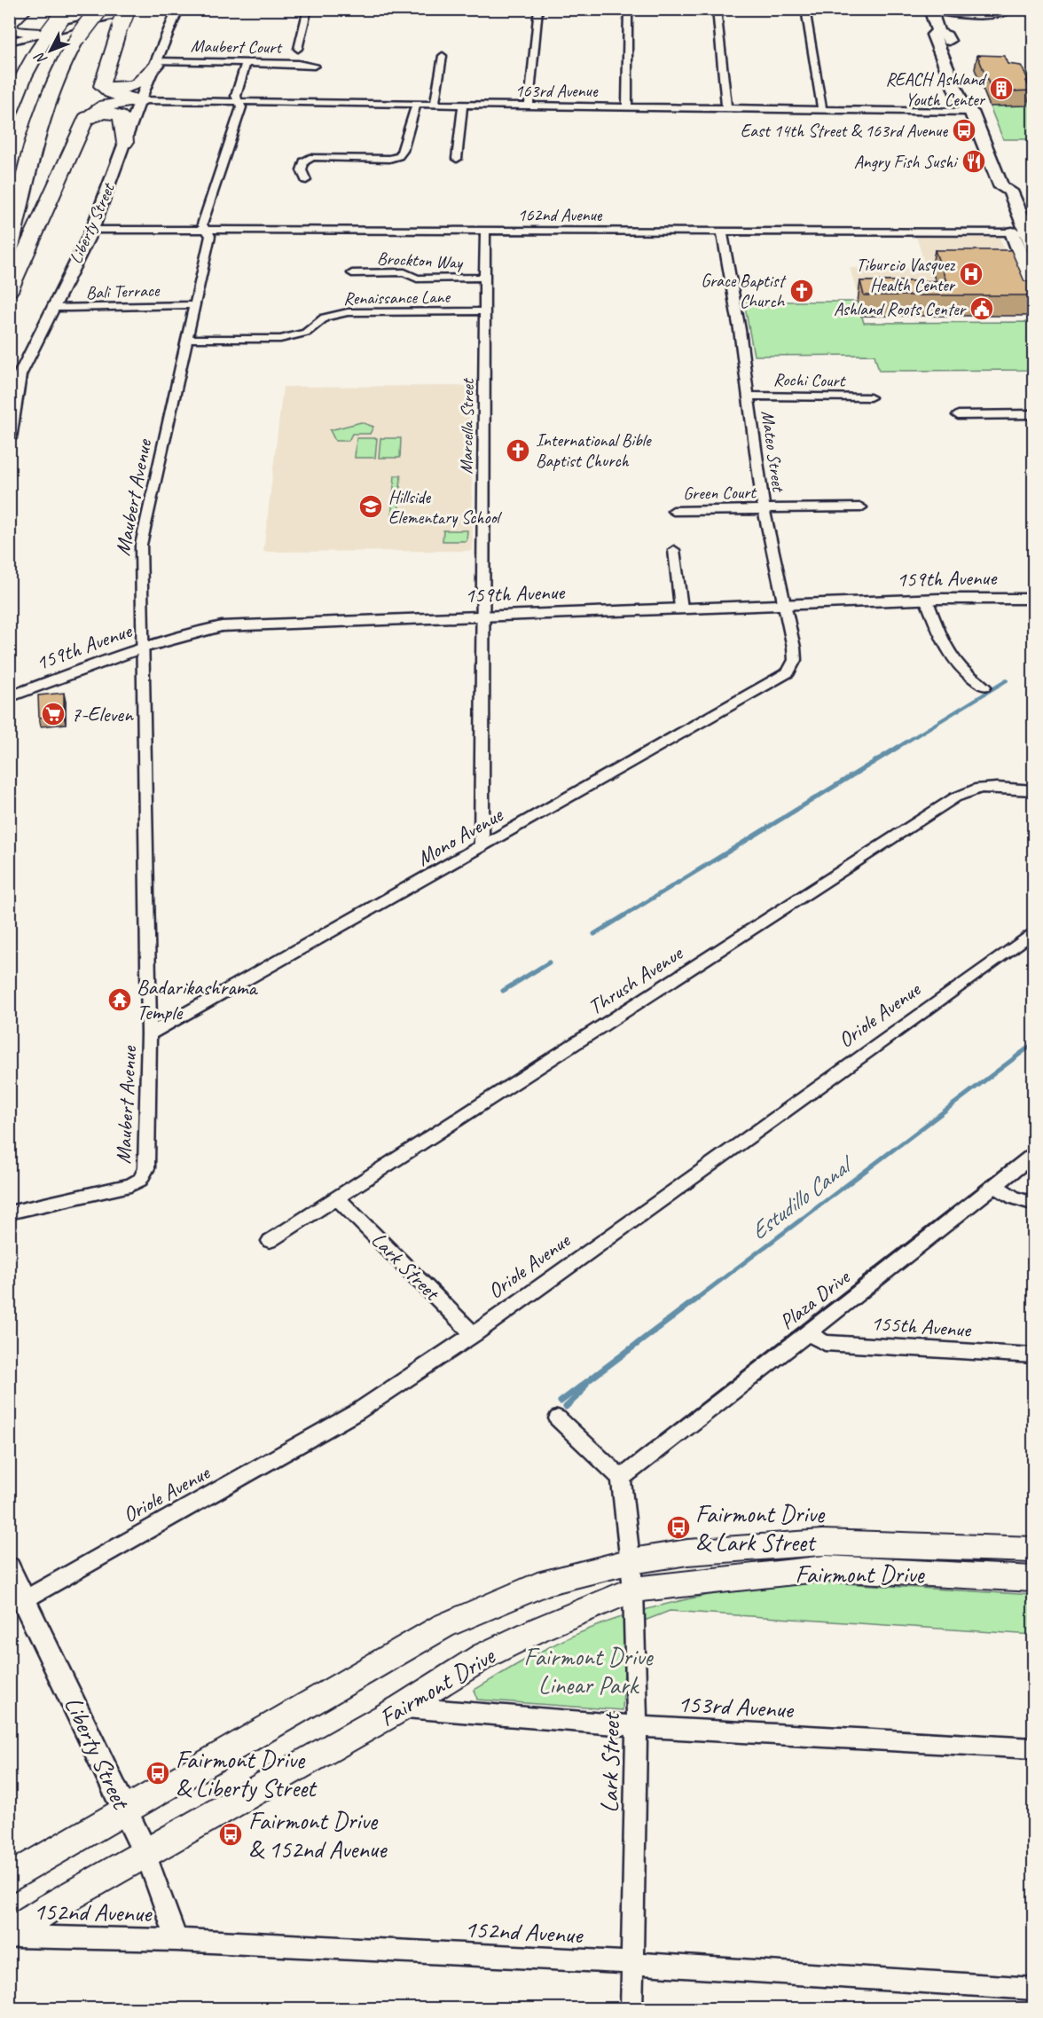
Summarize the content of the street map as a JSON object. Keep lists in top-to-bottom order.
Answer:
{
  "streets": {
    "main road": ["Fairmont Drive"],
    "street": [
      "Maubert Court",
      "163rd Avenue",
      "162nd Avenue",
      "Liberty Street",
      "Brockton Way",
      "Bali Terrace",
      "Renaissance Lane",
      "Rochi Court",
      "Marcella Street",
      "Mateo Street",
      "Green Court",
      "Maubert Avenue",
      "159th Avenue",
      "Mono Avenue",
      "Thrush Avenue",
      "Oriole Avenue",
      "Lark Street",
      "Plaza Drive",
      "155th Avenue",
      "153rd Avenue",
      "152nd Avenue"
    ]
  },
  "crossings": [
    ["Maubert Court", "Liberty Street"],
    ["Maubert Court", "Maubert Avenue"],
    ["163rd Avenue", "Liberty Street"],
    ["163rd Avenue", "Maubert Avenue"],
    ["162nd Avenue", "Liberty Street"],
    ["162nd Avenue", "Marcella Street"],
    ["162nd Avenue", "Mateo Street"],
    ["162nd Avenue", "Maubert Avenue"],
    ["Liberty Street", "Bali Terrace"],
    ["Liberty Street", "Oriole Avenue"],
    ["Liberty Street", "Fairmont Drive"],
    ["Liberty Street", "152nd Avenue"],
    ["Brockton Way", "Marcella Street"],
    ["Bali Terrace", "Maubert Avenue"],
    ["Renaissance Lane", "Marcella Street"],
    ["Renaissance Lane", "Maubert Avenue"],
    ["Rochi Court", "Mateo Street"],
    ["Marcella Street", "159th Avenue"],
    ["Marcella Street", "Mono Avenue"],
    ["Mateo Street", "Green Court"],
    ["Mateo Street", "159th Avenue"],
    ["Mateo Street", "Mono Avenue"],
    ["Maubert Avenue", "159th Avenue"],
    ["Maubert Avenue", "Mono Avenue"],
    ["Thrush Avenue", "Lark Street"],
    ["Oriole Avenue", "Lark Street"],
    ["Lark Street", "Plaza Drive"],
    ["Lark Street", "Fairmont Drive"],
    ["Lark Street", "153rd Avenue"],
    ["Lark Street", "152nd Avenue"],
    ["Plaza Drive", "155th Avenue"],
    ["Fairmont Drive", "153rd Avenue"],
    ["Fairmont Drive", "152nd Avenue"]
  ],
  "water": ["Estudillo Canal"],
  "parks": ["Fairmont Drive Linear Park"],
  "places": {
    "building": ["REACH Ashland Youth Center"],
    "bus stop": [
      "East 14th Street & 163rd Avenue",
      "Fairmont Drive & Lark Street",
      "Fairmont Drive & Liberty Street",
      "Fairmont Drive & 152nd Avenue"
    ],
    "restaurant": ["Angry Fish Sushi"],
    "hospital": ["Tiburcio Vasquez Health Center"],
    "church": ["Grace Baptist Church", "International Bible Baptist Church"],
    "public building": ["Ashland Roots Center"],
    "school or university": ["Hillside Elementary School"],
    "supermarket": ["7-Eleven"],
    "temple": ["Badarikashrama Temple"]
  },
  "north": "bottom left"
}
